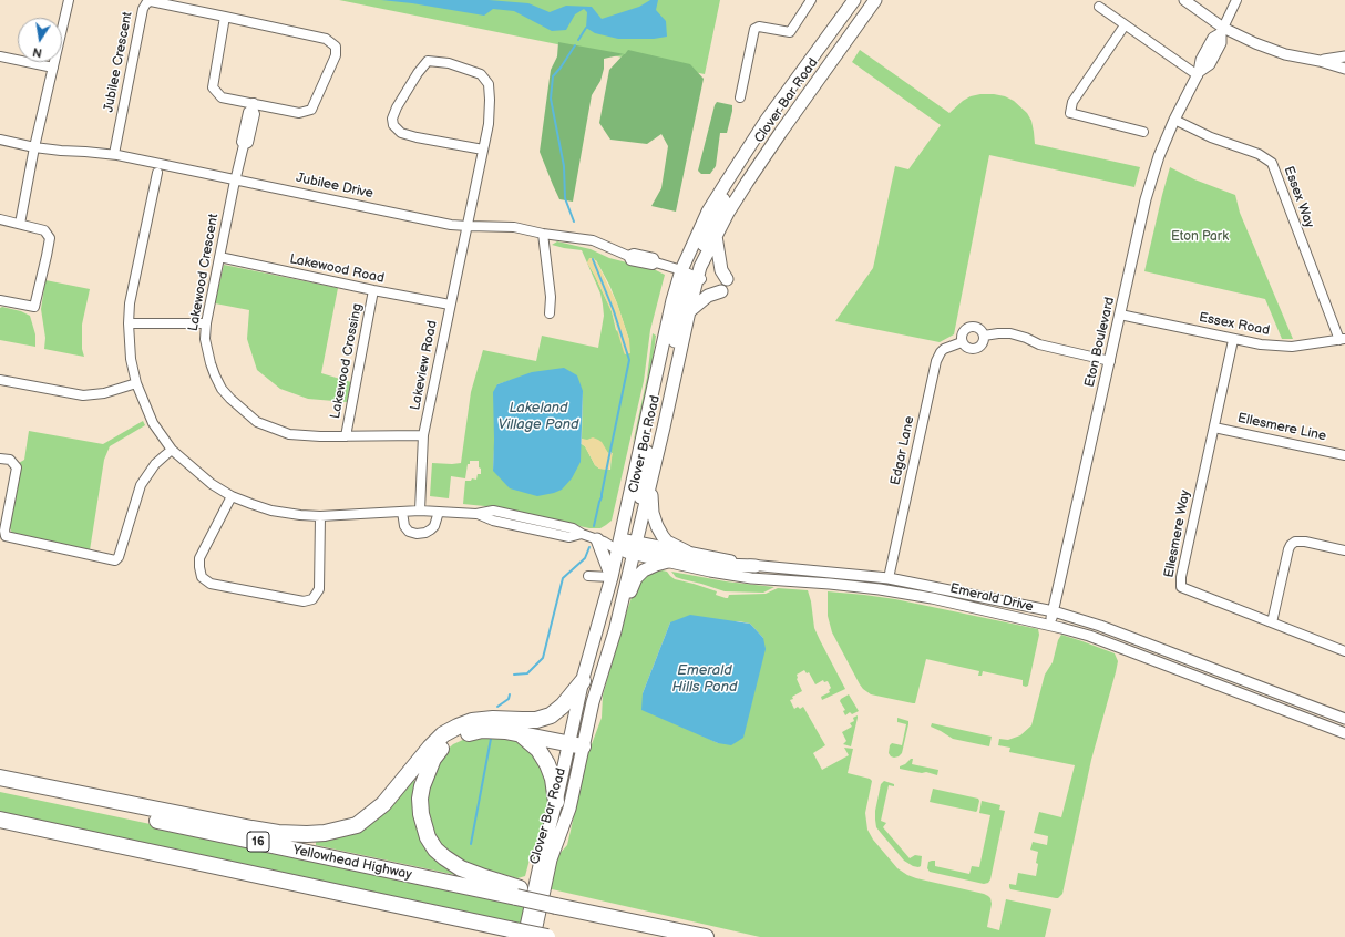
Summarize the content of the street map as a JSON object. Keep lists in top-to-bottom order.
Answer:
{
  "streets": {
    "highway": ["16", "Yellowhead Highway"],
    "main road": ["Clover Bar Road"],
    "street": [
      "Jubilee Crescent",
      "Jubilee Drive",
      "Essex Way",
      "Lakewood Road",
      "Lakewood Crescent",
      "Essex Road",
      "Eton Boulevard",
      "Lakewood Crossing",
      "Lakeview Road",
      "Ellesmere Line",
      "Edgar Lane",
      "Ellesmere Way",
      "Emerald Drive"
    ]
  },
  "crossings": [
    ["Jubilee Crescent", "Jubilee Drive"],
    ["Clover Bar Road", "Jubilee Drive"],
    ["Clover Bar Road", "Emerald Drive"],
    ["Jubilee Drive", "Lakewood Crescent"],
    ["Jubilee Drive", "Lakeview Road"],
    ["Essex Way", "Essex Road"],
    ["Essex Way", "Eton Boulevard"],
    ["Lakewood Road", "Lakewood Crescent"],
    ["Lakewood Road", "Lakewood Crossing"],
    ["Lakewood Road", "Lakeview Road"],
    ["Lakewood Crescent", "Lakewood Crossing"],
    ["Lakewood Crescent", "Lakeview Road"],
    ["Essex Road", "Eton Boulevard"],
    ["Essex Road", "Ellesmere Way"],
    ["Eton Boulevard", "Edgar Lane"],
    ["Eton Boulevard", "Emerald Drive"],
    ["Ellesmere Line", "Ellesmere Way"],
    ["Edgar Lane", "Emerald Drive"]
  ],
  "water": ["Lakeland Village Pond", "Emerald Hills Pond"],
  "parks": ["Eton Park"],
  "north": "bottom"
}
